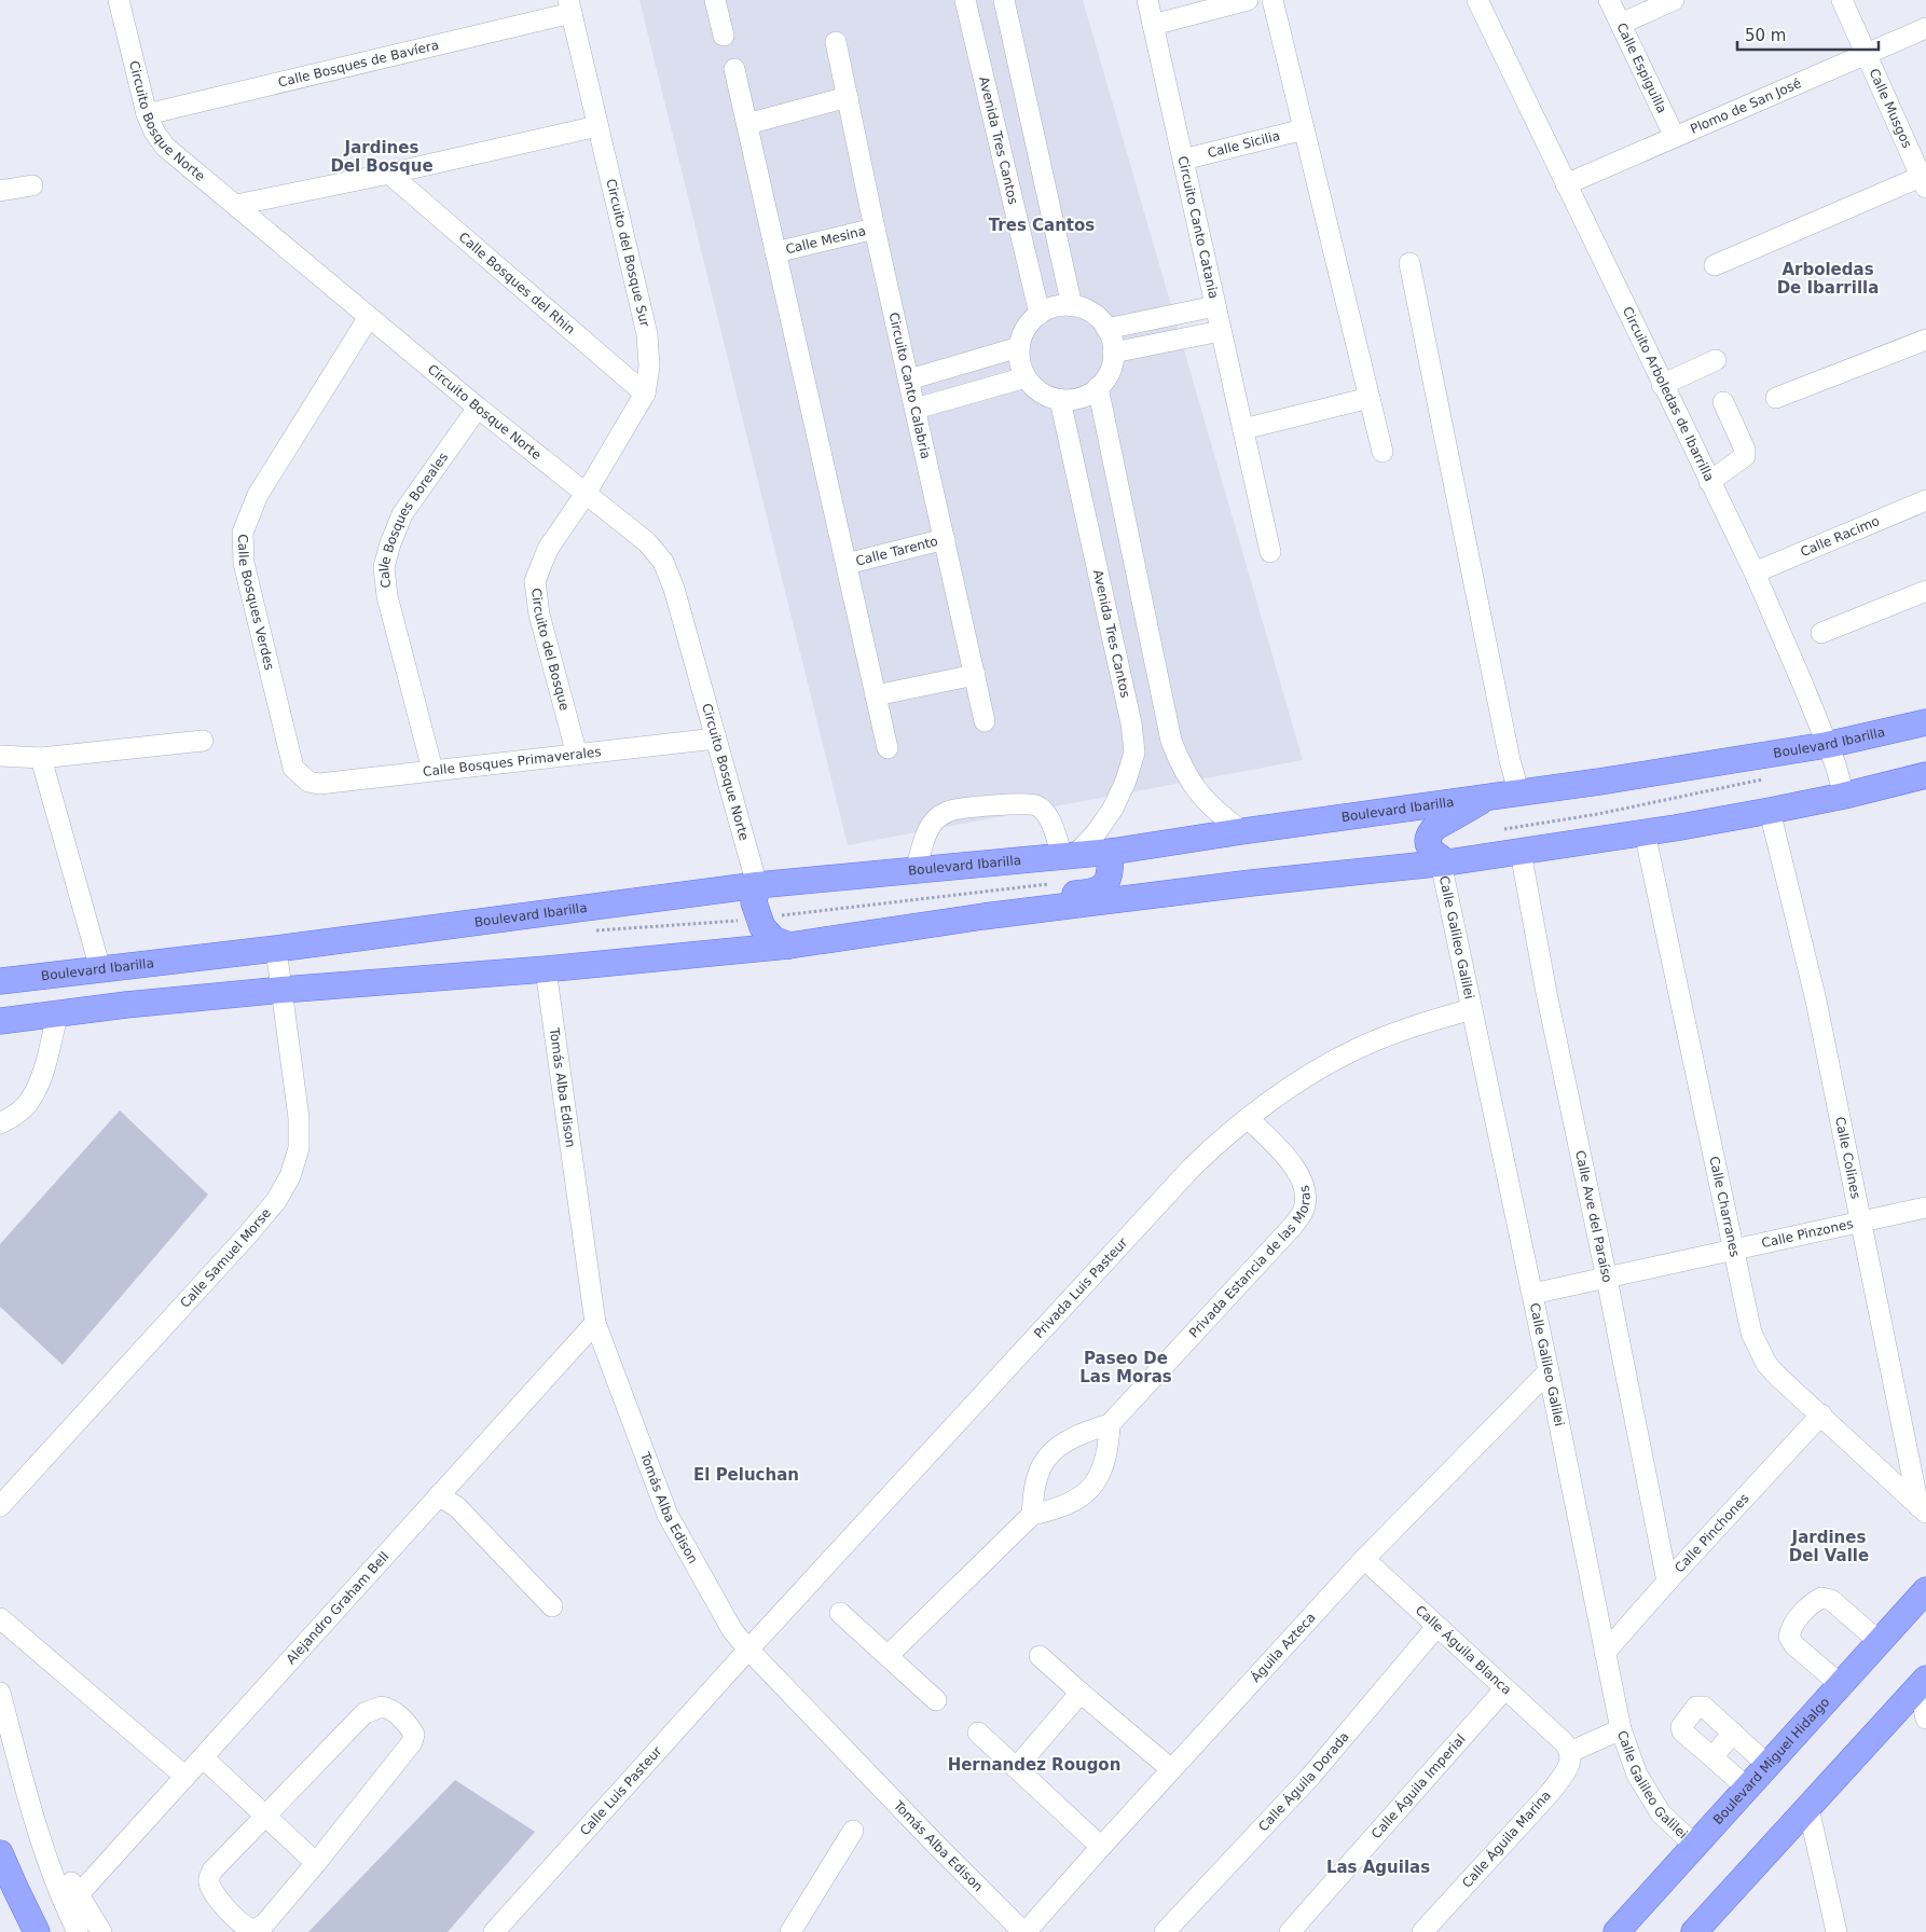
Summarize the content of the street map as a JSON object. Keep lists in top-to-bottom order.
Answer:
{
  "streets": {
    "main road": ["Boulevard Ibarilla", "Boulevard Miguel Hidalgo"],
    "street": [
      "Calle Bosques de Bavíera",
      "Calle Espiguilla",
      "Plomo de San José",
      "Calle Musgos",
      "Circuito Bosque Norte",
      "Avenida Tres Cantos",
      "Calle Sicilia",
      "Circuito Canto Catania",
      "Calle Mesina",
      "Circuito del Bosque Sur",
      "Calle Bosques del Rhin",
      "Circuito Canto Calabria",
      "Circuito Arboledas de Ibarrilla",
      "Calle Bosques Boreales",
      "Calle Racimo",
      "Calle Tarento",
      "Calle Bosques Verdes",
      "Circuito del Bosque",
      "Calle Bosques Primaverales",
      "Calle Galileo Galilei",
      "Tomás Alba Edison",
      "Calle Colines",
      "Calle Charranes",
      "Calle Ave del Paraíso",
      "Calle Pinzones",
      "Calle Samuel Morse",
      "Privada Estancia de las Moras",
      "Privada Luis Pasteur",
      "Calle Pinchones",
      "Alejandro Graham Bell",
      "Águila Azteca",
      "Calle Águila Blanca",
      "Calle Águila Dorada",
      "Calle Águila Imperial",
      "Calle Luis Pasteur",
      "Calle Águila Marina"
    ]
  },
  "crossings": [
    ["Calle Bosques de Bavíera", "Circuito Bosque Norte"],
    ["Calle Bosques de Bavíera", "Circuito del Bosque Sur"],
    ["Calle Espiguilla", "Plomo de San José"],
    ["Plomo de San José", "Calle Musgos"],
    ["Plomo de San José", "Circuito Arboledas de Ibarrilla"],
    ["Circuito Bosque Norte", "Circuito del Bosque Sur"],
    ["Circuito Bosque Norte", "Calle Bosques Boreales"],
    ["Circuito Bosque Norte", "Calle Bosques Verdes"],
    ["Circuito Bosque Norte", "Circuito del Bosque"],
    ["Circuito Bosque Norte", "Boulevard Ibarilla"],
    ["Circuito Bosque Norte", "Calle Bosques Primaverales"],
    ["Avenida Tres Cantos", "Boulevard Ibarilla"],
    ["Calle Sicilia", "Circuito Canto Catania"],
    ["Calle Mesina", "Circuito Canto Calabria"],
    ["Circuito del Bosque Sur", "Calle Bosques del Rhin"],
    ["Circuito del Bosque Sur", "Circuito del Bosque"],
    ["Circuito Canto Calabria", "Calle Tarento"],
    ["Circuito Arboledas de Ibarrilla", "Calle Racimo"],
    ["Circuito Arboledas de Ibarrilla", "Boulevard Ibarilla"],
    ["Calle Bosques Boreales", "Calle Bosques Primaverales"],
    ["Calle Bosques Verdes", "Calle Bosques Primaverales"],
    ["Circuito del Bosque", "Calle Bosques Primaverales"],
    ["Boulevard Ibarilla", "Calle Samuel Morse"],
    ["Calle Galileo Galilei", "Calle Pinzones"],
    ["Calle Galileo Galilei", "Privada Luis Pasteur"],
    ["Calle Galileo Galilei", "Calle Pinchones"],
    ["Calle Galileo Galilei", "Águila Azteca"],
    ["Calle Galileo Galilei", "Boulevard Miguel Hidalgo"],
    ["Tomás Alba Edison", "Privada Luis Pasteur"],
    ["Tomás Alba Edison", "Alejandro Graham Bell"],
    ["Tomás Alba Edison", "Águila Azteca"],
    ["Tomás Alba Edison", "Calle Luis Pasteur"],
    ["Calle Colines", "Calle Charranes"],
    ["Calle Colines", "Calle Pinzones"],
    ["Calle Charranes", "Calle Pinzones"],
    ["Calle Charranes", "Calle Pinchones"],
    ["Calle Ave del Paraíso", "Calle Pinzones"],
    ["Calle Ave del Paraíso", "Calle Pinchones"],
    ["Privada Estancia de las Moras", "Privada Luis Pasteur"],
    ["Privada Luis Pasteur", "Calle Luis Pasteur"],
    ["Águila Azteca", "Calle Águila Blanca"],
    ["Calle Águila Blanca", "Calle Águila Dorada"],
    ["Calle Águila Blanca", "Calle Águila Imperial"],
    ["Calle Águila Blanca", "Calle Águila Marina"]
  ],
  "districts": [
    "Jardines Del Bosque",
    "Tres Cantos",
    "Arboledas De Ibarrilla",
    "Paseo De Las Moras",
    "El Peluchan",
    "Jardines Del Valle",
    "Hernandez Rougon",
    "Las Aguilas"
  ],
  "scale_bar": "50 m"
}
